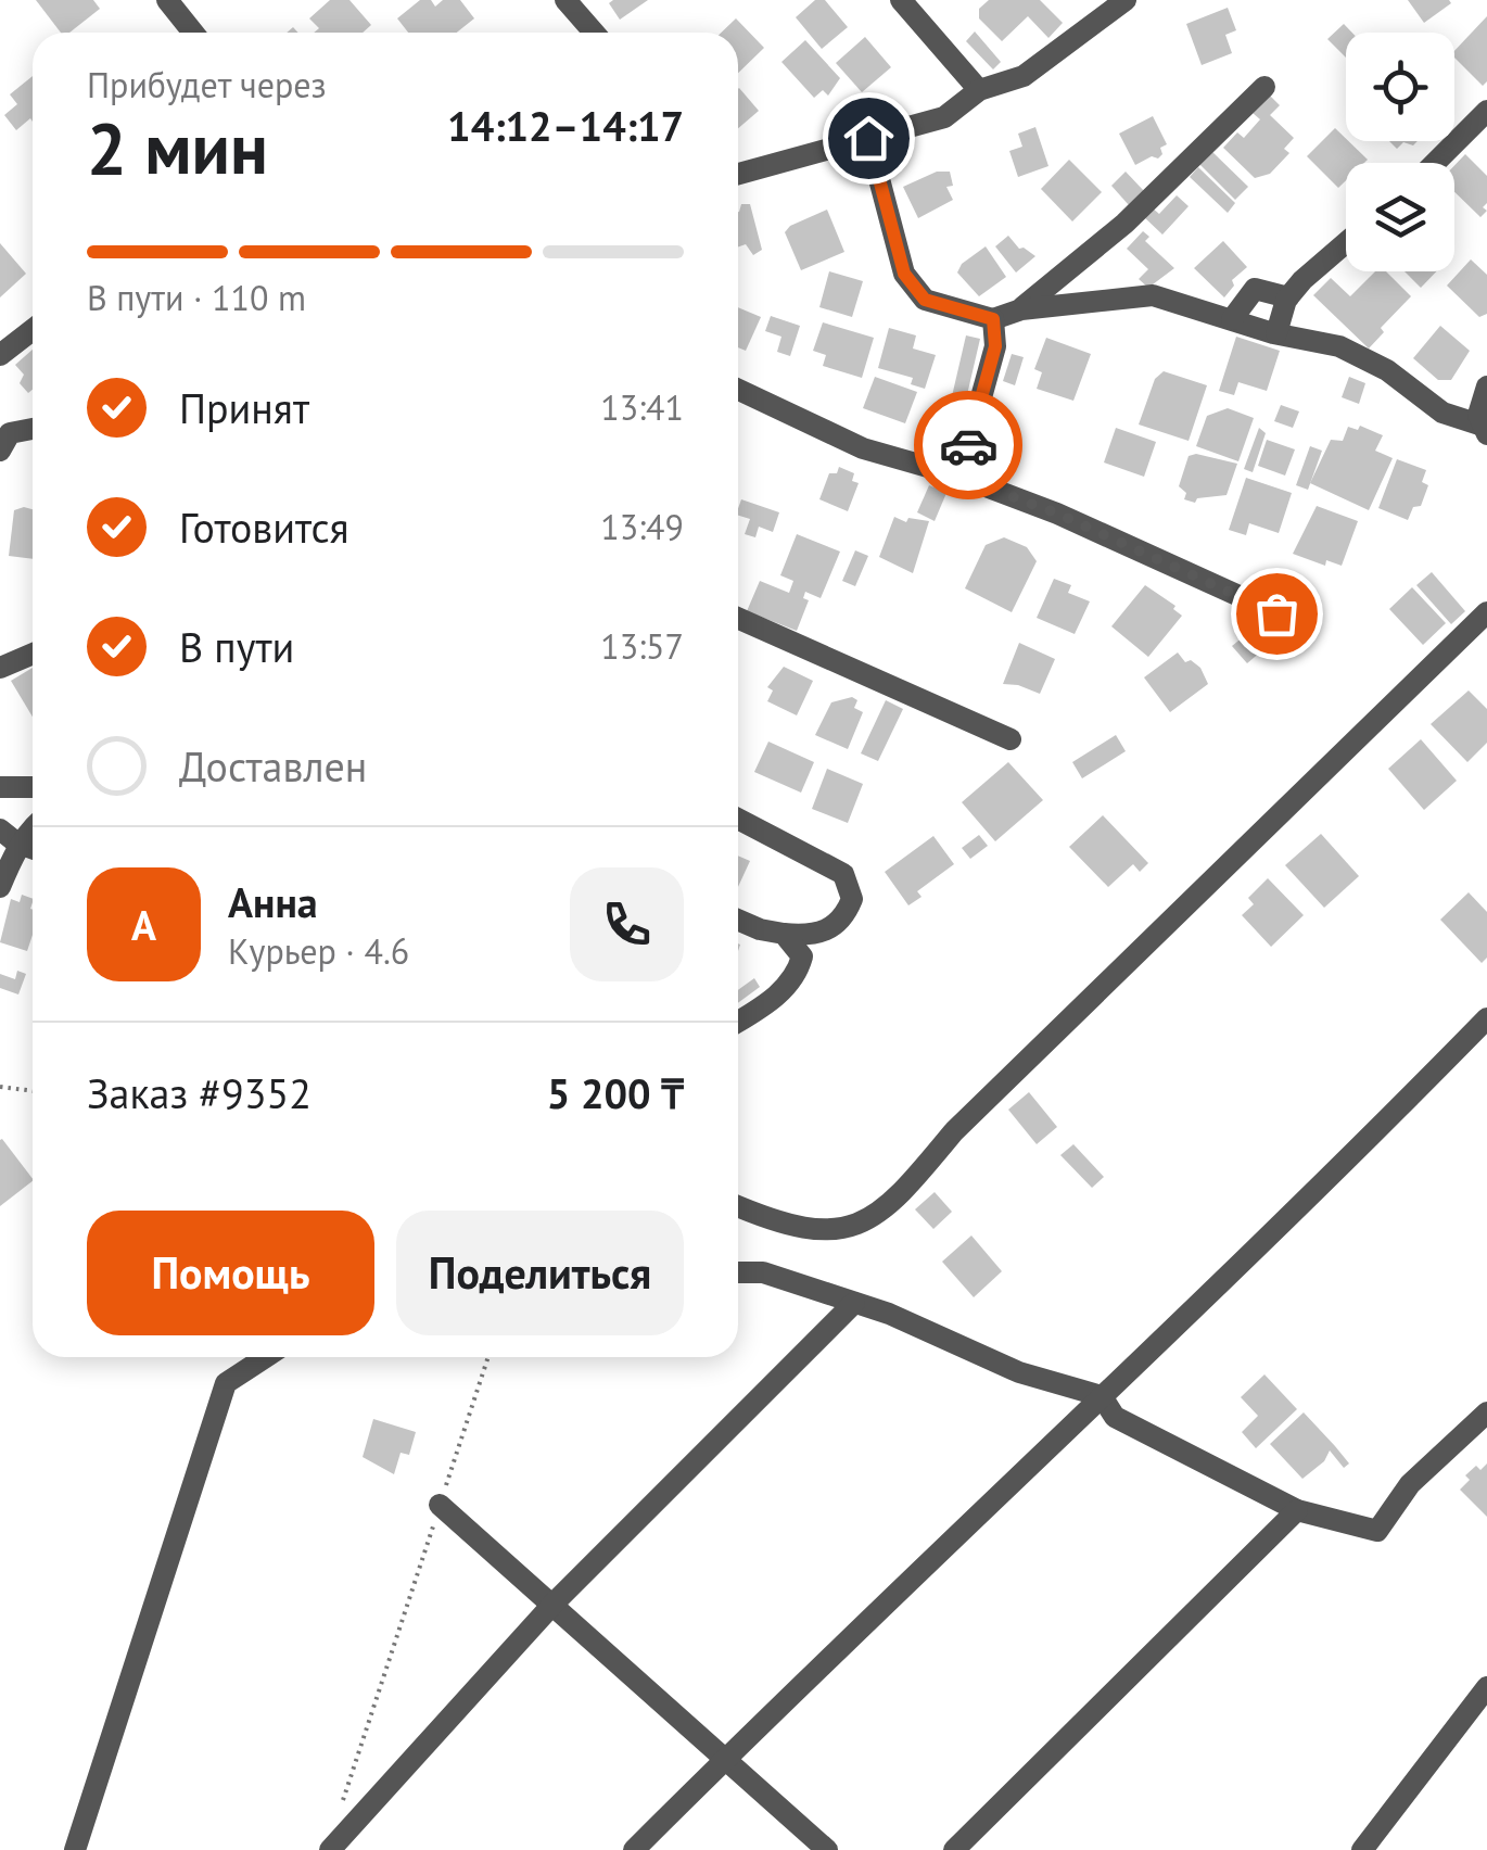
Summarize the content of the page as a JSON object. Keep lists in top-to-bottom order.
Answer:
{
  "page": {
    "heading": ["2 мин", "Прибудет через", "14:12–14:17"],
    "panel": [
      "Анна",
      "Курьер · 4.6",
      "Заказ #9352",
      "5 200 ₸"
    ],
    "bar": "В пути · 110 m",
    "list": [
      ["Принят", "13:41"],
      ["Готовится", "13:49"],
      ["В пути", "13:57"],
      "Доставлен"
    ],
    "round": "А",
    "buttons": ["Помощь", "Поделиться"]
  }
}
